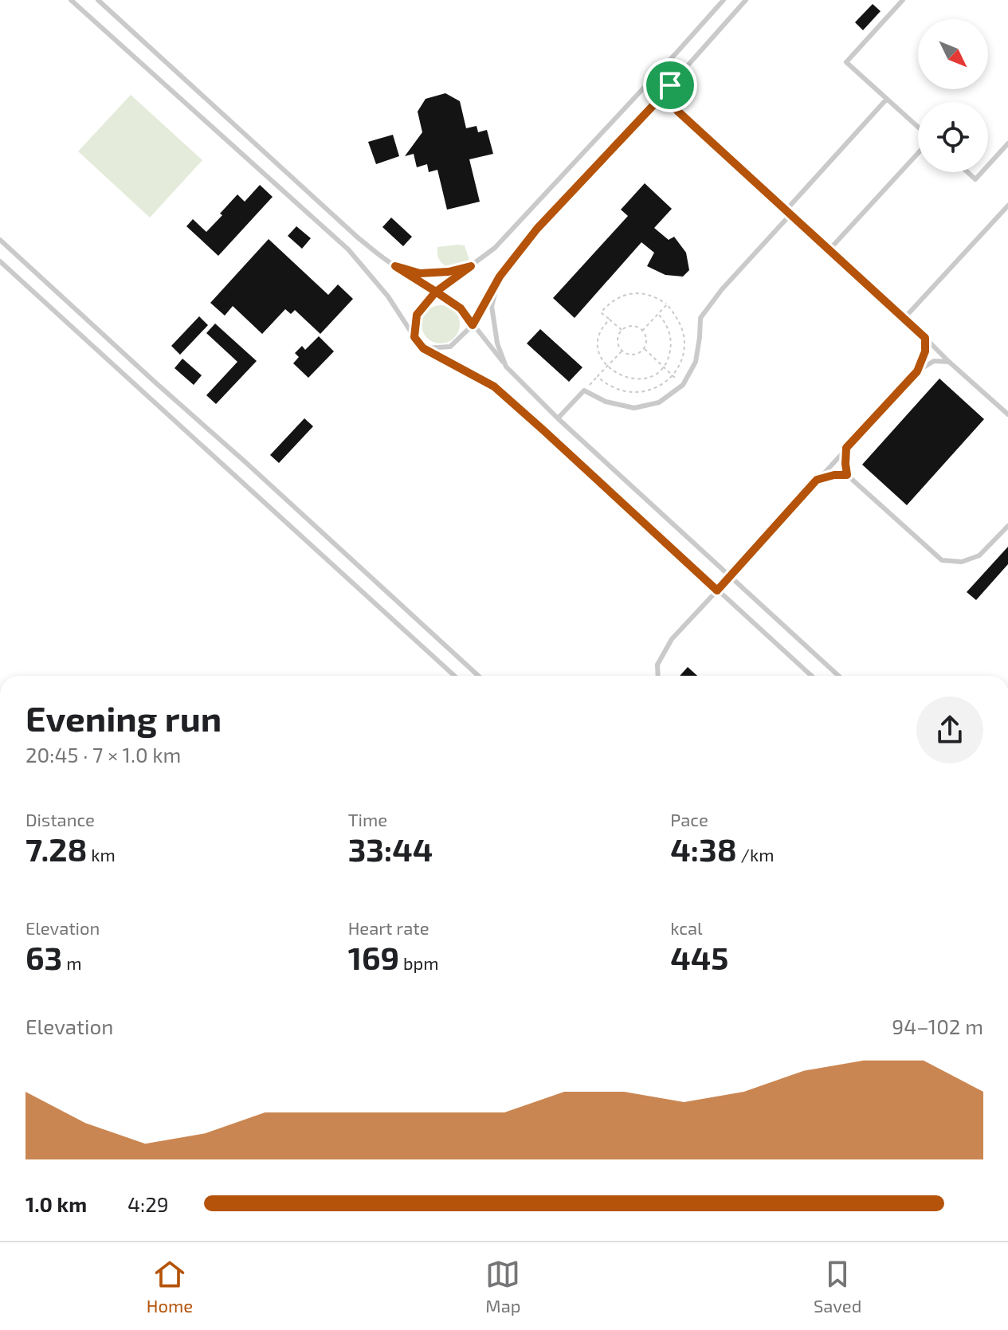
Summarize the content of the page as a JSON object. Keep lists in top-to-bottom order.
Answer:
{
  "north": "bottom right",
  "page": {
    "heading": ["Evening run", "20:45 · 7 × 1.0 km"],
    "stats": [
      ["Distance", "7.28 km"],
      ["Time", "33:44"],
      ["Pace", "4:38 /km"],
      ["Elevation", "63 m"],
      ["Heart rate", "169 bpm"],
      ["kcal", "445"]
    ],
    "chart": ["Elevation", "94–102 m"],
    "list": [
      {
        "name": "1.0 km",
        "note": "4:29"
      }
    ],
    "tabs": ["Home", "Map", "Saved"]
  }
}
